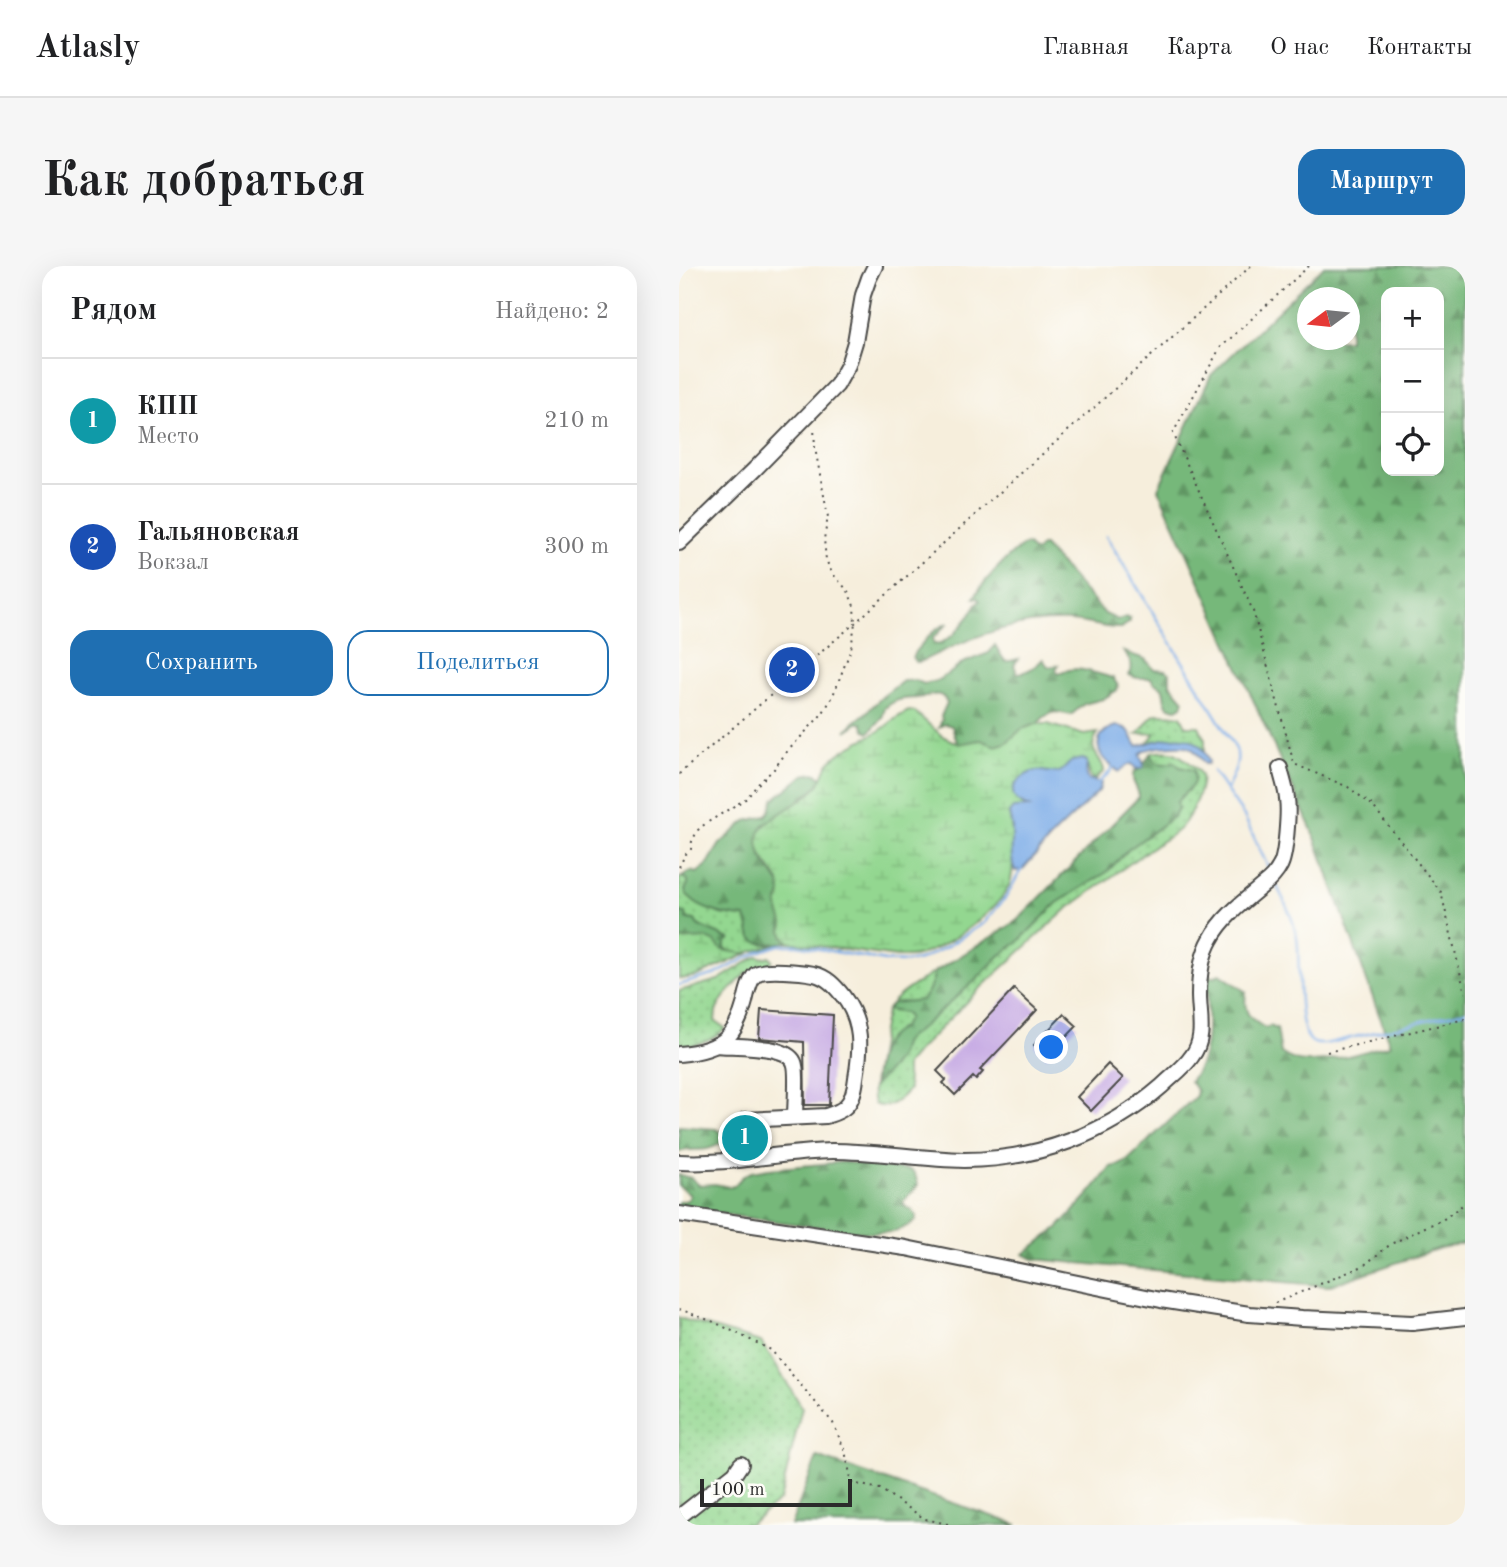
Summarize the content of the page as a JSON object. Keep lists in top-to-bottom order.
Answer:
{
  "scale_bar": "100 m",
  "north": "left",
  "page": {
    "header": "Atlasly",
    "nav": [
      "Главная",
      "Карта",
      "О нас",
      "Контакты"
    ],
    "buttons": [
      "Маршрут",
      ["Сохранить", "Поделиться"]
    ],
    "title": "Как добраться",
    "heading": ["Рядом", "Найдено: 2"],
    "map_buttons": ["+", "−"],
    "list": [
      {
        "mark": "1",
        "name": "КПП",
        "note": "Место",
        "value": "210 m"
      },
      {
        "mark": "2",
        "name": "Гальяновская",
        "note": "Вокзал",
        "value": "300 m"
      }
    ],
    "pins": ["2", "1"],
    "scale": "100 m"
  }
}
